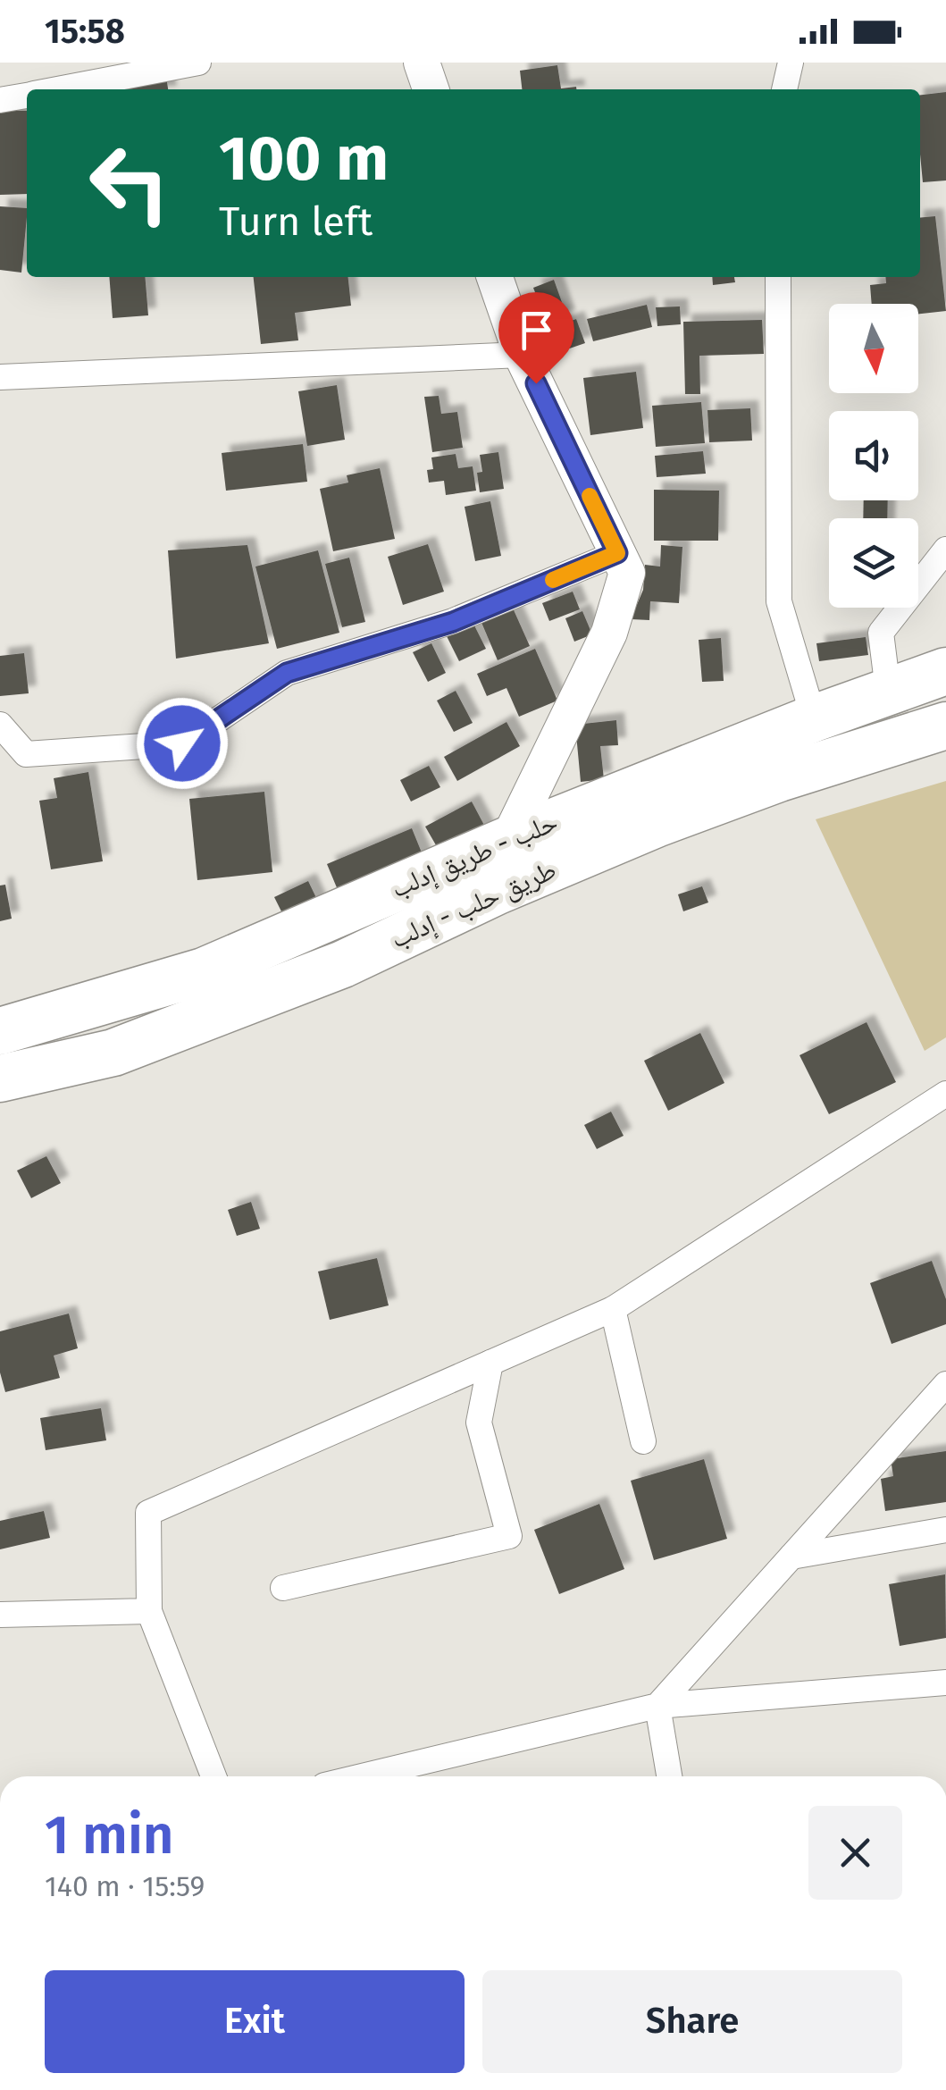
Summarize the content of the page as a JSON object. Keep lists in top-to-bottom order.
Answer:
{
  "streets": {
    "highway": ["حلب - طريق إدلب", "طريق حلب - إدلب"]
  },
  "north": "bottom",
  "page": {
    "status": "15:58",
    "turn": ["100 m", "Turn left"],
    "heading": ["1 min", "140 m · 15:59"],
    "buttons": ["Exit", "Share"]
  }
}
